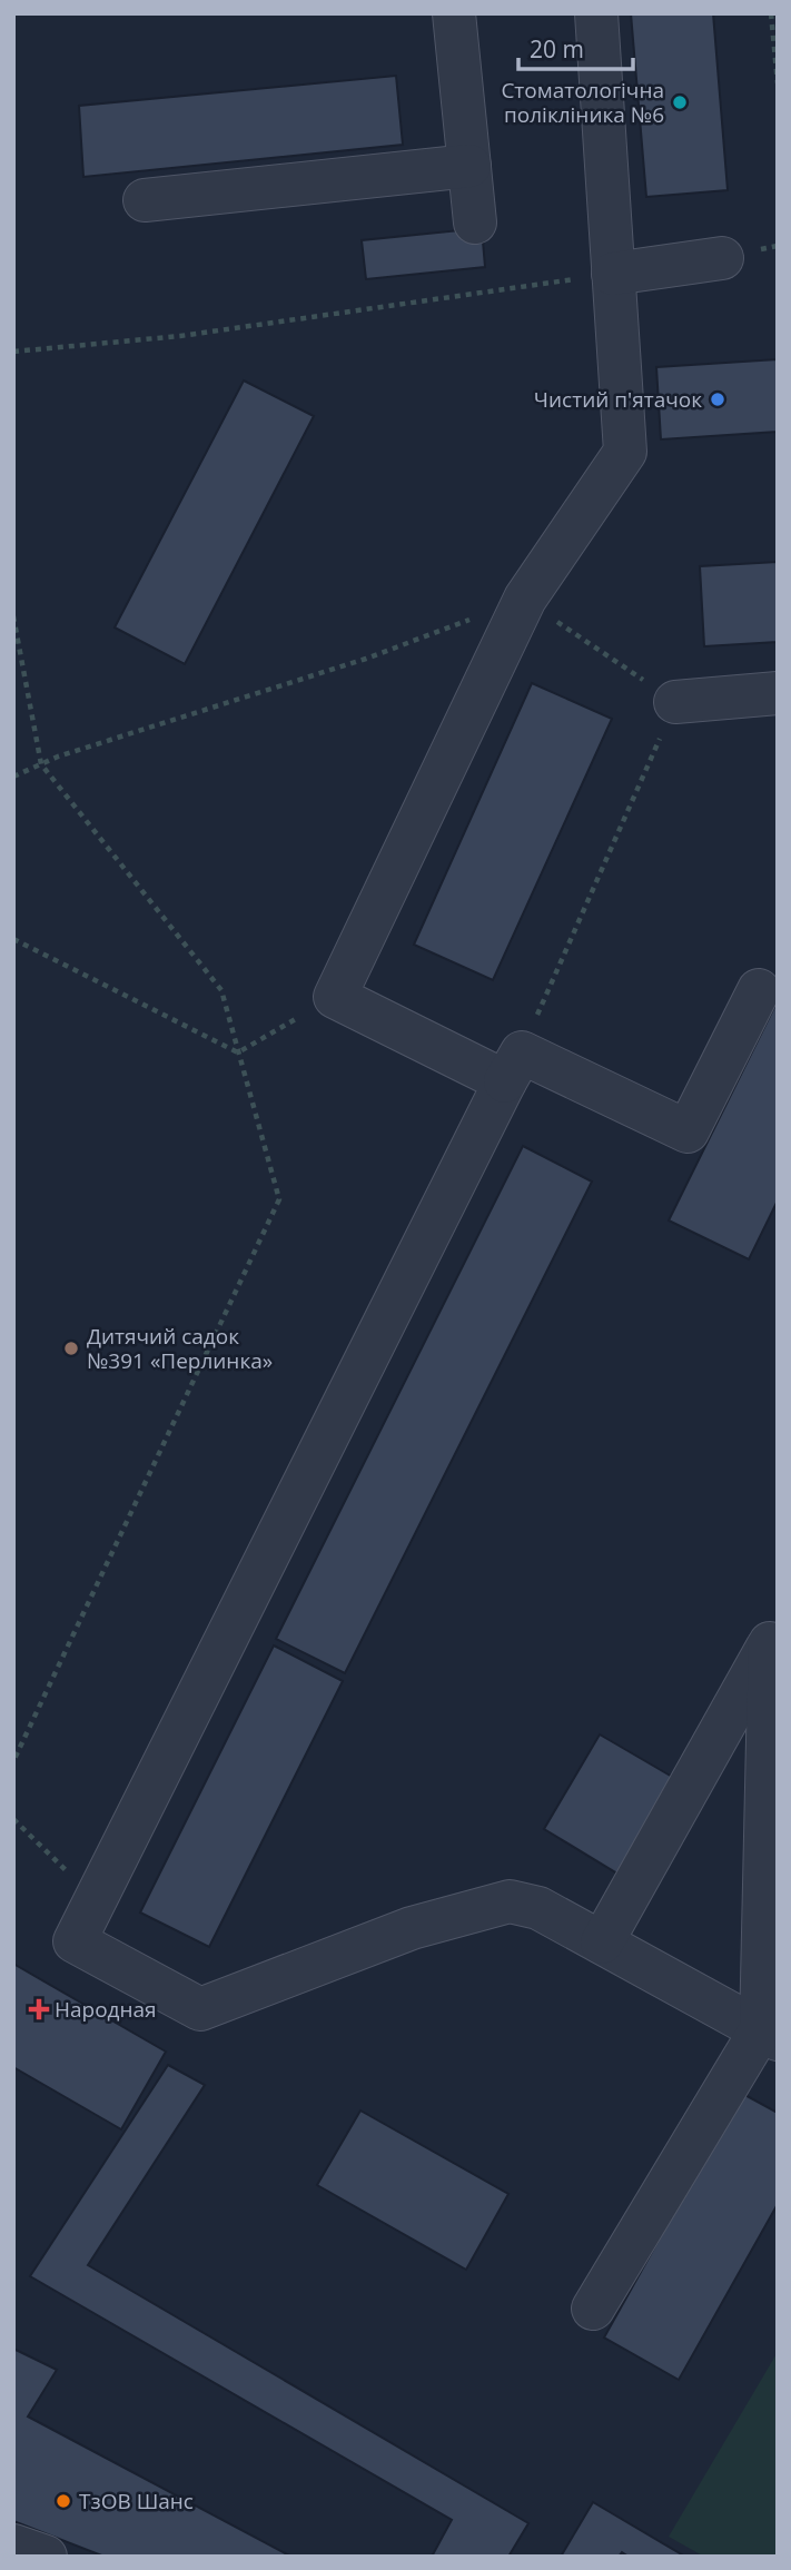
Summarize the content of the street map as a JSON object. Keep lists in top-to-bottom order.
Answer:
{
  "places": {
    "other": [
      "Стоматологічна полікліника №6",
      "Чистий п'ятачок",
      "Дитячий садок №391 «Перлинка»",
      "ТзОВ Шанс"
    ],
    "health": ["Народная"]
  },
  "scale_bar": "20 m"
}
